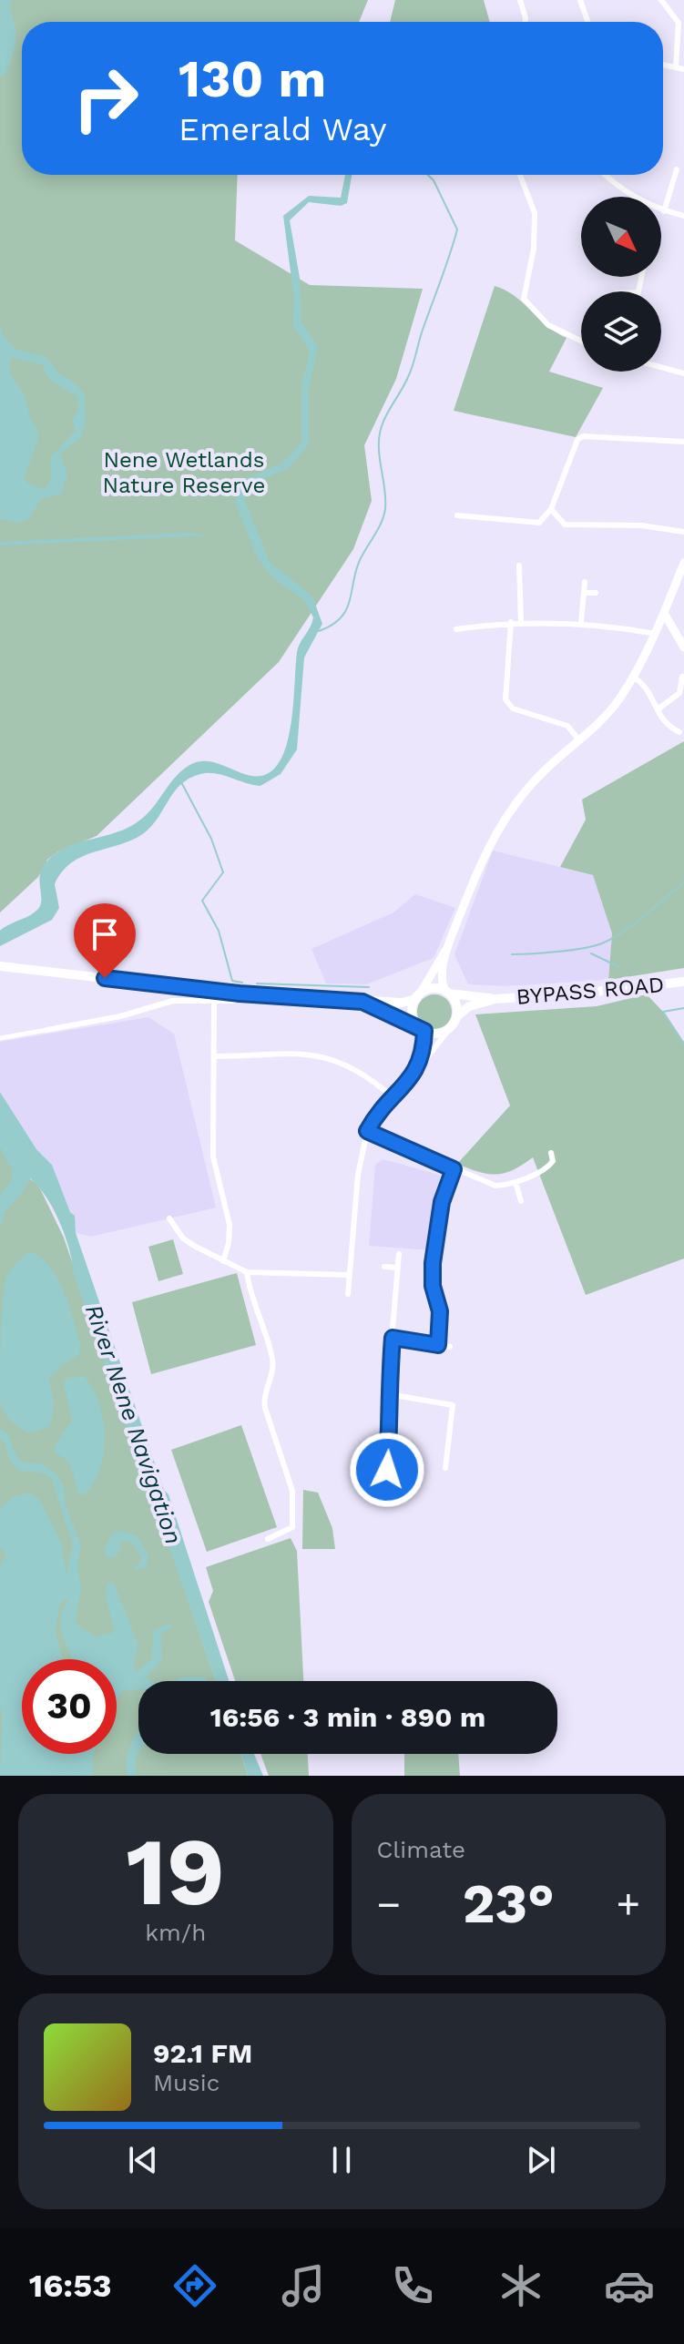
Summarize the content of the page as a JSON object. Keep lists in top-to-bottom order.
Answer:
{
  "streets": {
    "highway": ["BYPASS ROAD"]
  },
  "water": ["River Nene Navigation"],
  "parks": ["Nene Wetlands Nature Reserve"],
  "north": "bottom right",
  "page": {
    "turn": ["130 m", "Emerald Way"],
    "limit": "30",
    "trip": "16:56 · 3 min · 890 m",
    "tile": [
      ["19", "km/h"],
      "Climate"
    ],
    "heat": ["−", "23°", "+"],
    "song": ["92.1 FM", "Music"],
    "tabs": "16:53"
  }
}
